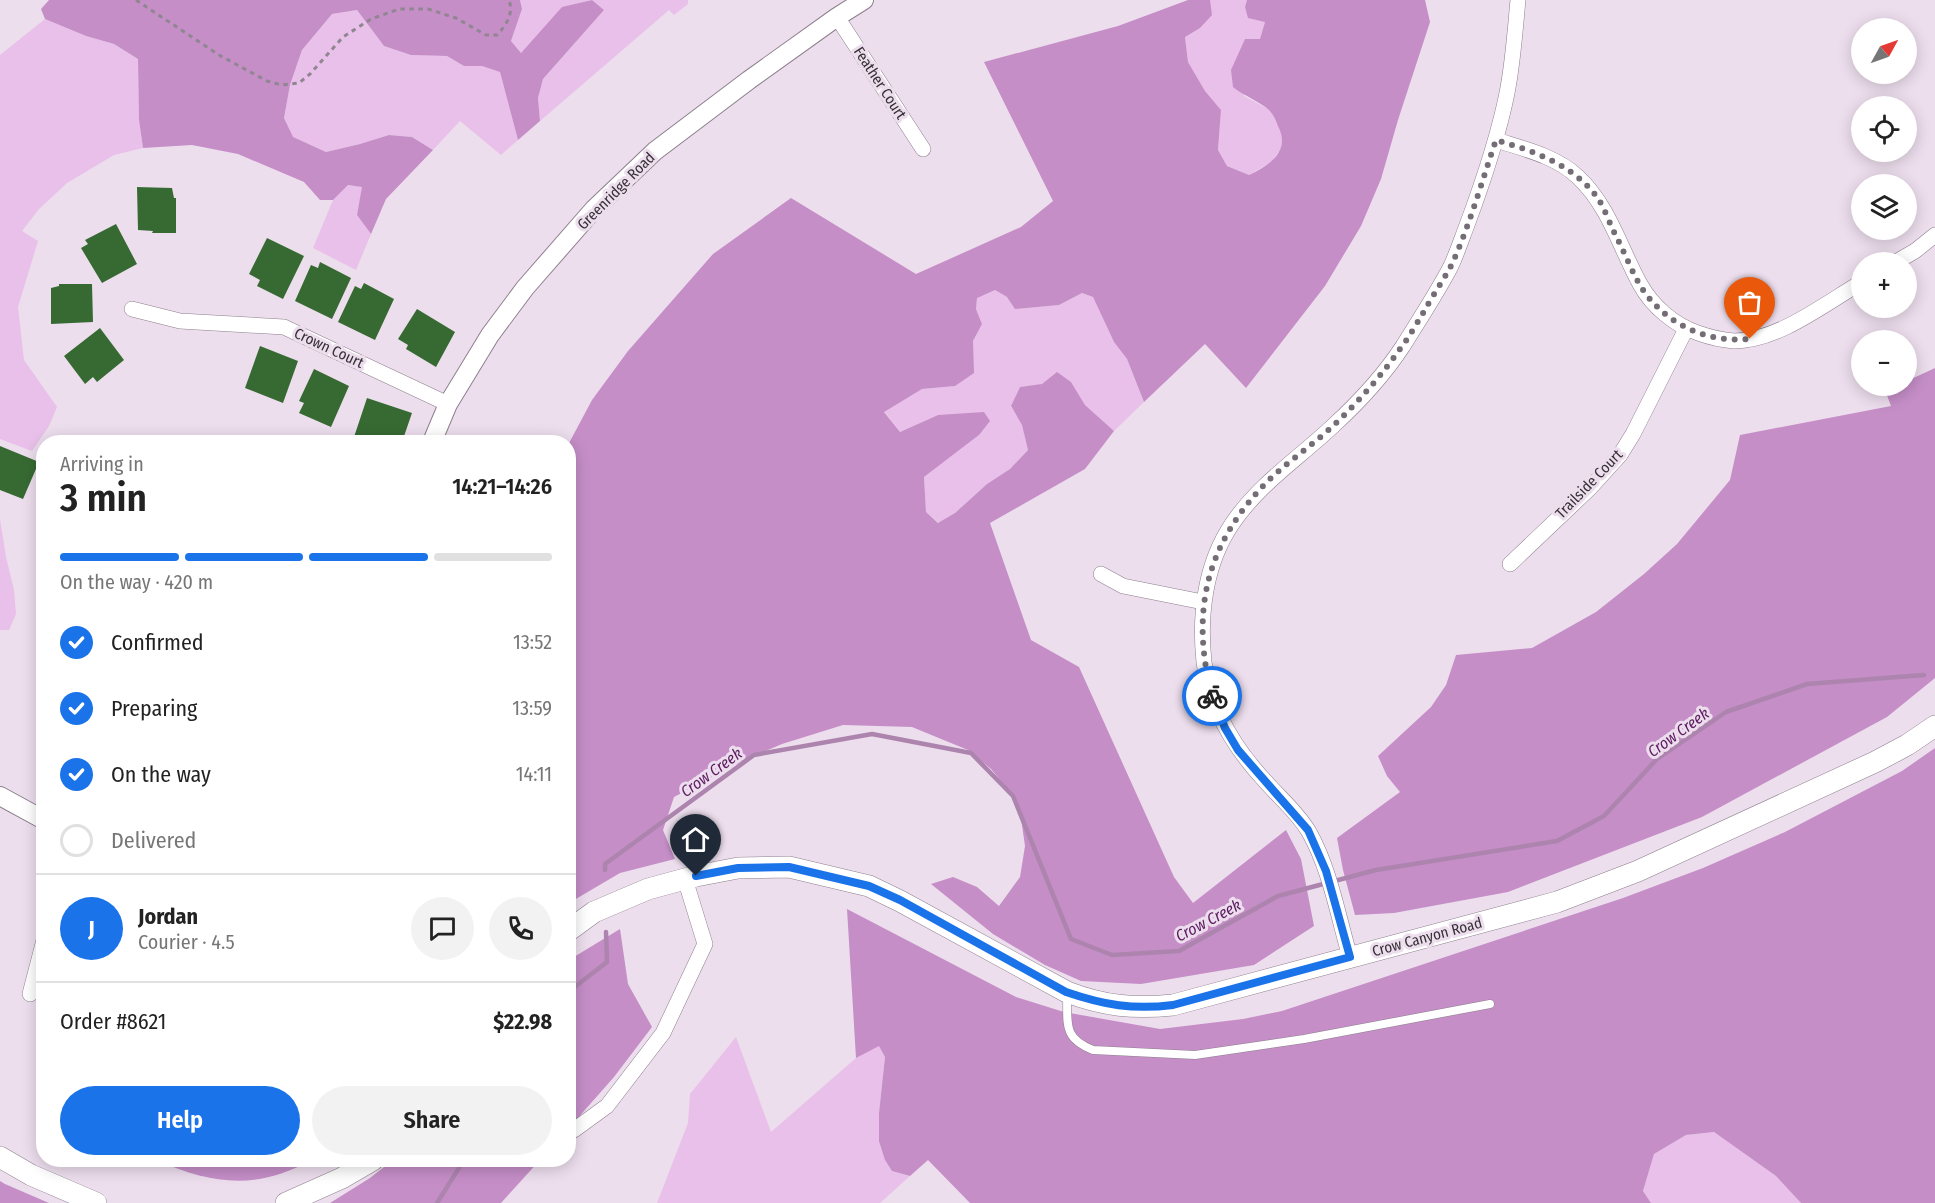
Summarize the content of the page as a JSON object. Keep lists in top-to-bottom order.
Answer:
{
  "streets": {
    "main road": ["Crow Canyon Road"],
    "street": [
      "Feather Court",
      "Greenridge Road",
      "Crown Court",
      "Trailside Court"
    ]
  },
  "crossings": [
    ["Feather Court", "Greenridge Road"],
    ["Greenridge Road", "Crown Court"]
  ],
  "water": ["Crow Creek"],
  "north": "top right",
  "page": {
    "map_buttons": ["+", "−"],
    "heading": ["3 min", "Arriving in", "14:21–14:26"],
    "panel": [
      "Jordan",
      "Courier · 4.5",
      "Order #8621",
      "$22.98"
    ],
    "bar": "On the way · 420 m",
    "list": [
      ["Confirmed", "13:52"],
      ["Preparing", "13:59"],
      ["On the way", "14:11"],
      "Delivered"
    ],
    "round": "J",
    "buttons": ["Help", "Share"]
  }
}
